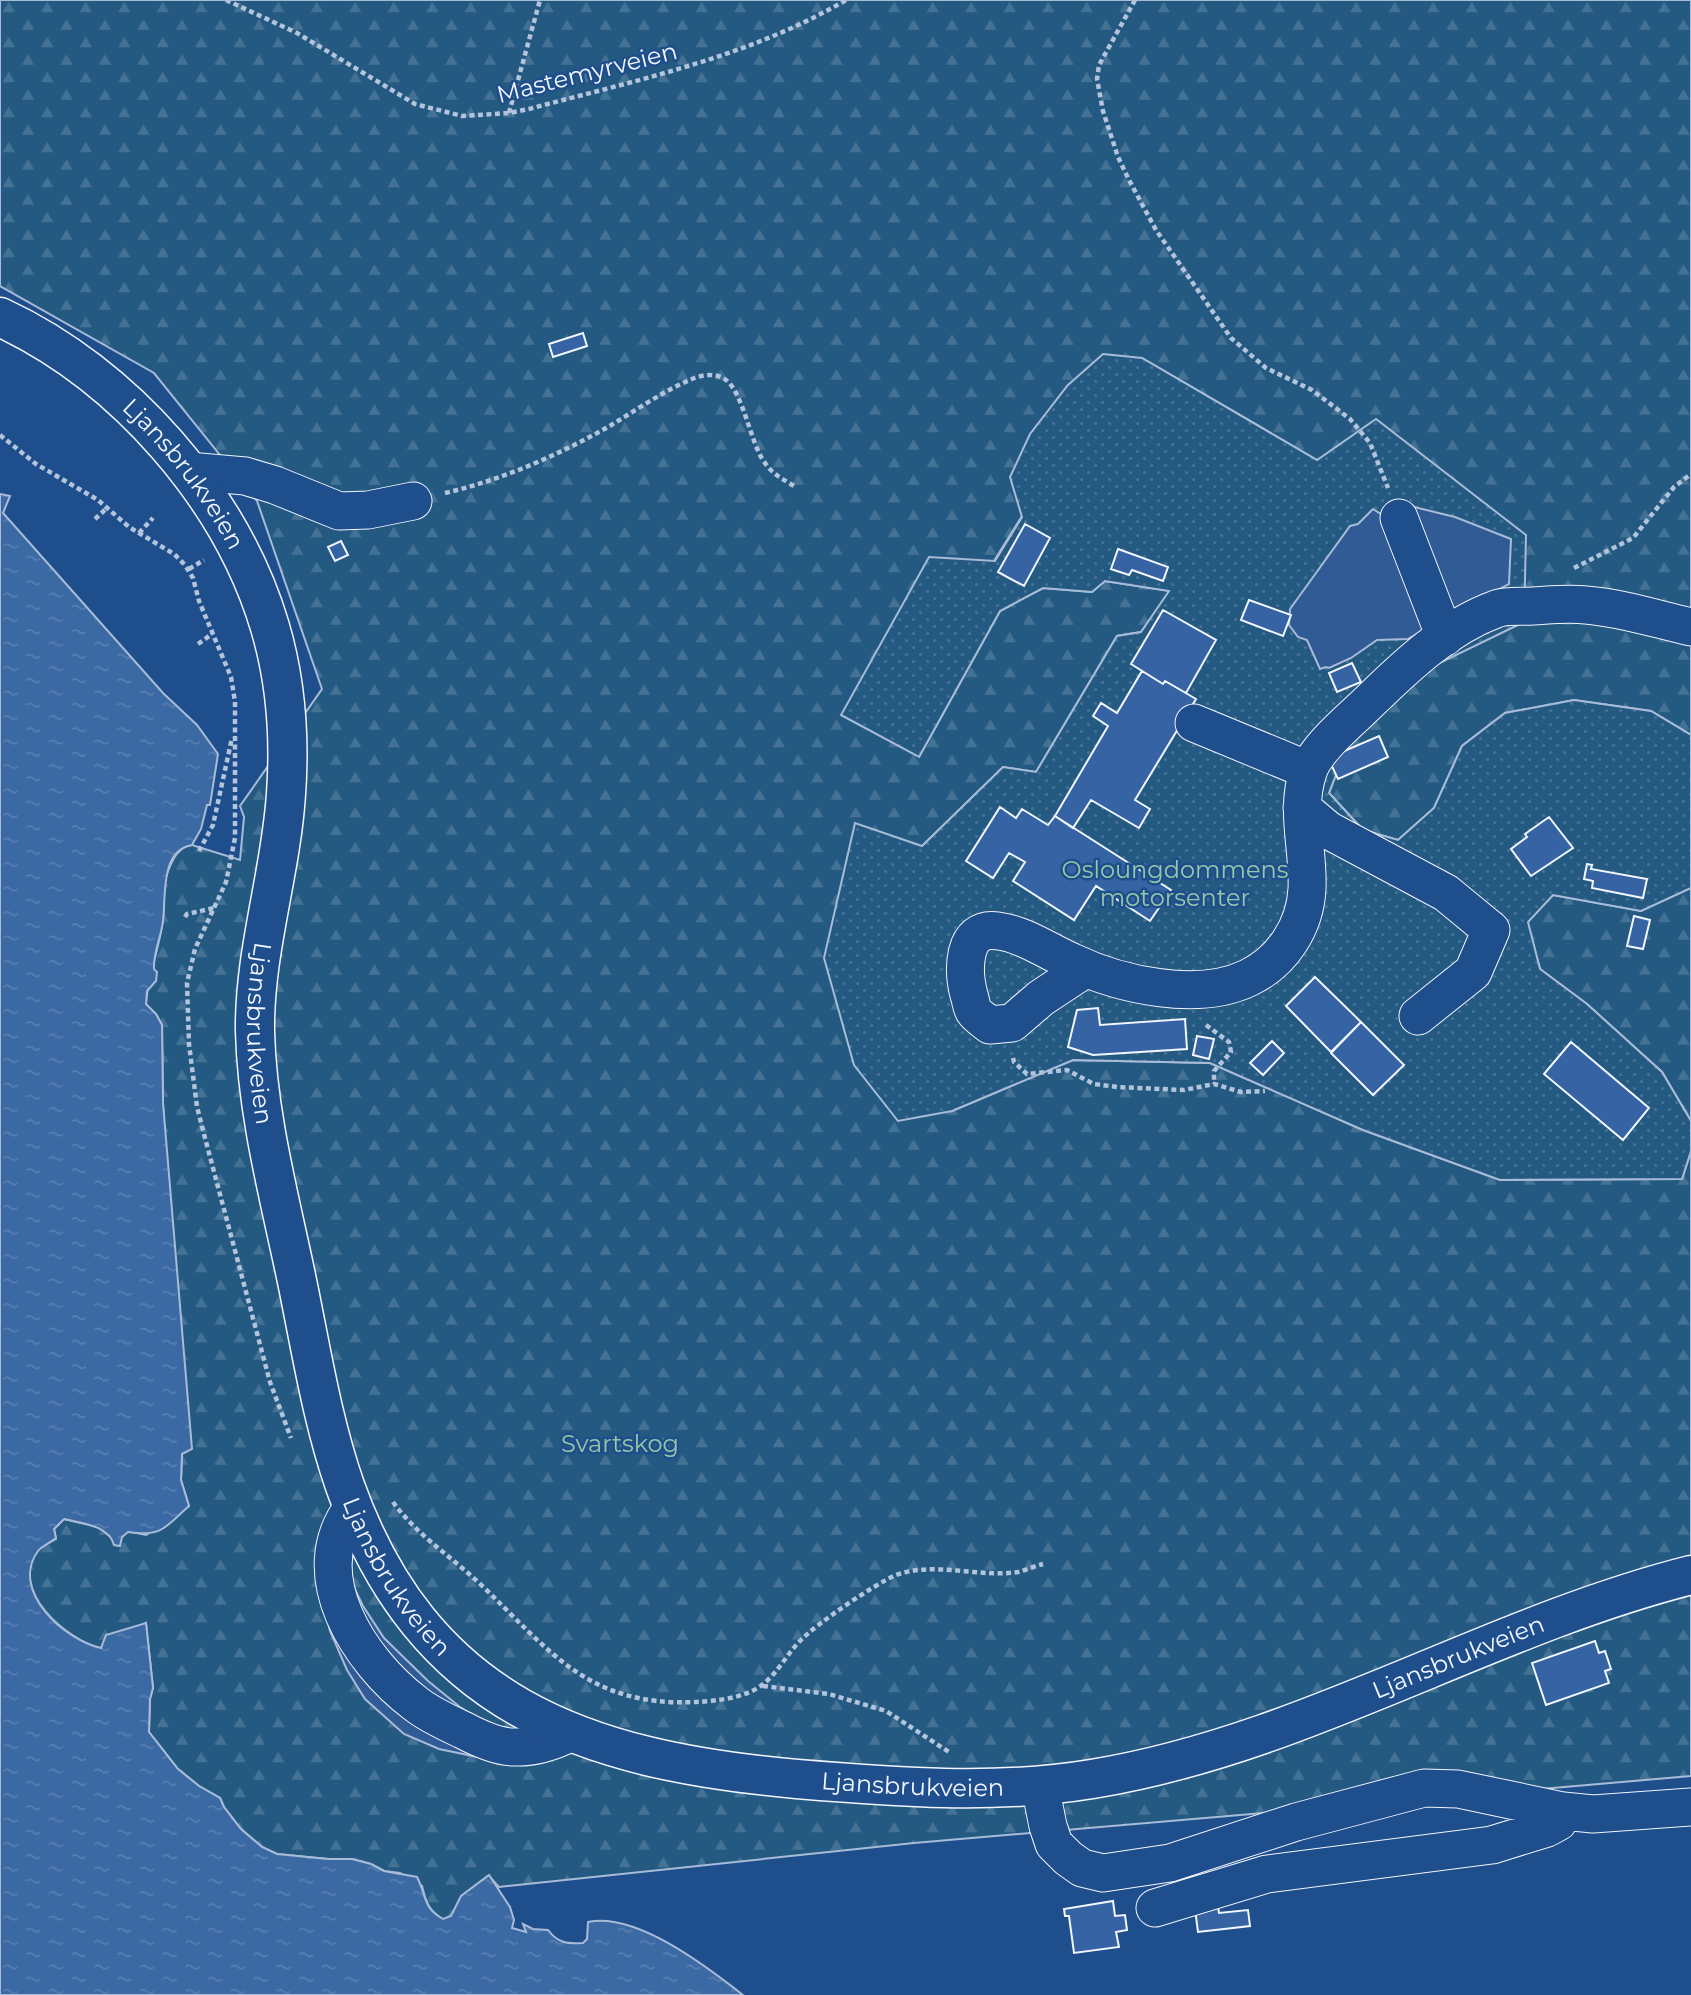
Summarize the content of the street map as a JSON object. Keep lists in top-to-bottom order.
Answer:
{
  "streets": {
    "main road": ["Ljansbrukveien"],
    "path": ["Mastemyrveien"]
  },
  "parks": ["Osloungdommens motorsenter", "Svartskog"]
}
